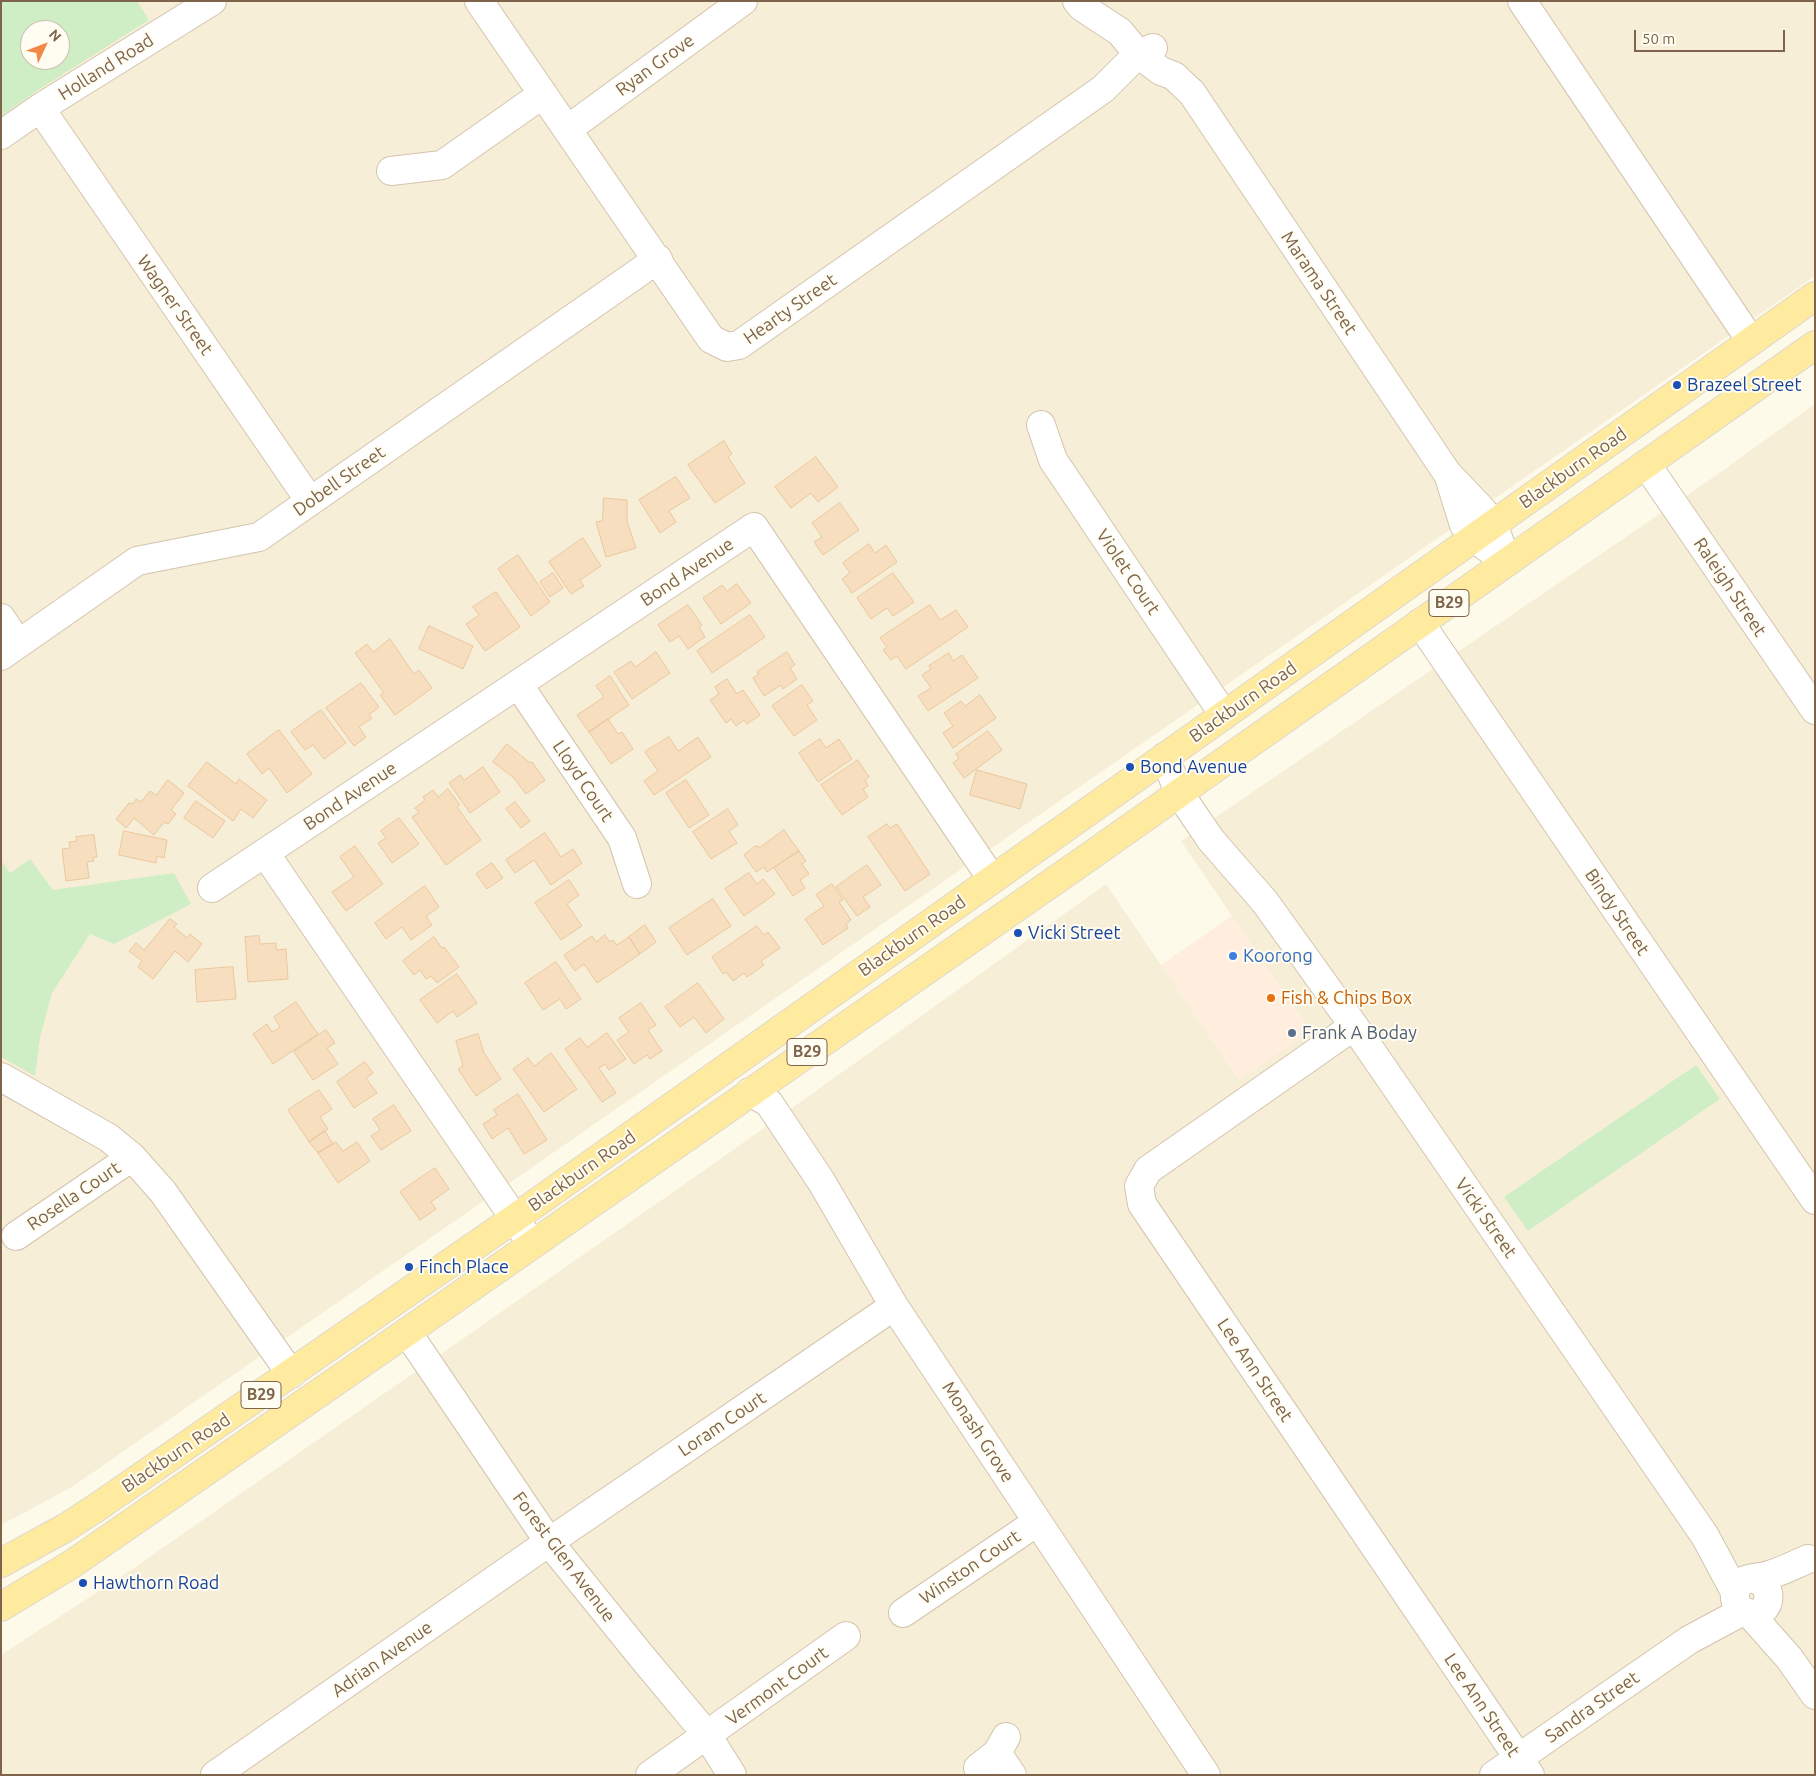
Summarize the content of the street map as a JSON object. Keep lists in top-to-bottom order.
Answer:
{
  "streets": {
    "main road": ["Blackburn Road", "B29"],
    "street": [
      "Ryan Grove",
      "Holland Road",
      "Marama Street",
      "Wagner Street",
      "Hearty Street",
      "Dobell Street",
      "Bond Avenue",
      "Violet Court",
      "Raleigh Street",
      "Lloyd Court",
      "Bindy Street",
      "Rosella Court",
      "Vicki Street",
      "Lee Ann Street",
      "Loram Court",
      "Monash Grove",
      "Forest Glen Avenue",
      "Winston Court",
      "Adrian Avenue",
      "Vermont Court",
      "Sandra Street"
    ]
  },
  "crossings": [
    ["Ryan Grove", "Hearty Street"],
    ["Holland Road", "Wagner Street"],
    ["Marama Street", "Hearty Street"],
    ["Marama Street", "Blackburn Road"],
    ["Wagner Street", "Dobell Street"],
    ["Hearty Street", "Dobell Street"],
    ["Blackburn Road", "Bond Avenue"],
    ["Blackburn Road", "Violet Court"],
    ["Blackburn Road", "Raleigh Street"],
    ["Blackburn Road", "Bindy Street"],
    ["Blackburn Road", "Vicki Street"],
    ["Blackburn Road", "Monash Grove"],
    ["Blackburn Road", "Forest Glen Avenue"],
    ["Bond Avenue", "Lloyd Court"],
    ["Vicki Street", "Lee Ann Street"],
    ["Vicki Street", "Sandra Street"],
    ["Lee Ann Street", "Sandra Street"],
    ["Loram Court", "Monash Grove"],
    ["Loram Court", "Forest Glen Avenue"],
    ["Loram Court", "Adrian Avenue"],
    ["Monash Grove", "Winston Court"],
    ["Forest Glen Avenue", "Adrian Avenue"],
    ["Forest Glen Avenue", "Vermont Court"]
  ],
  "places": [
    "Brazeel Street",
    "Bond Avenue",
    "Vicki Street",
    "Koorong",
    "Fish & Chips Box",
    "Frank A Boday",
    "Finch Place",
    "Hawthorn Road"
  ],
  "scale_bar": "50 m",
  "north": "top right"
}
